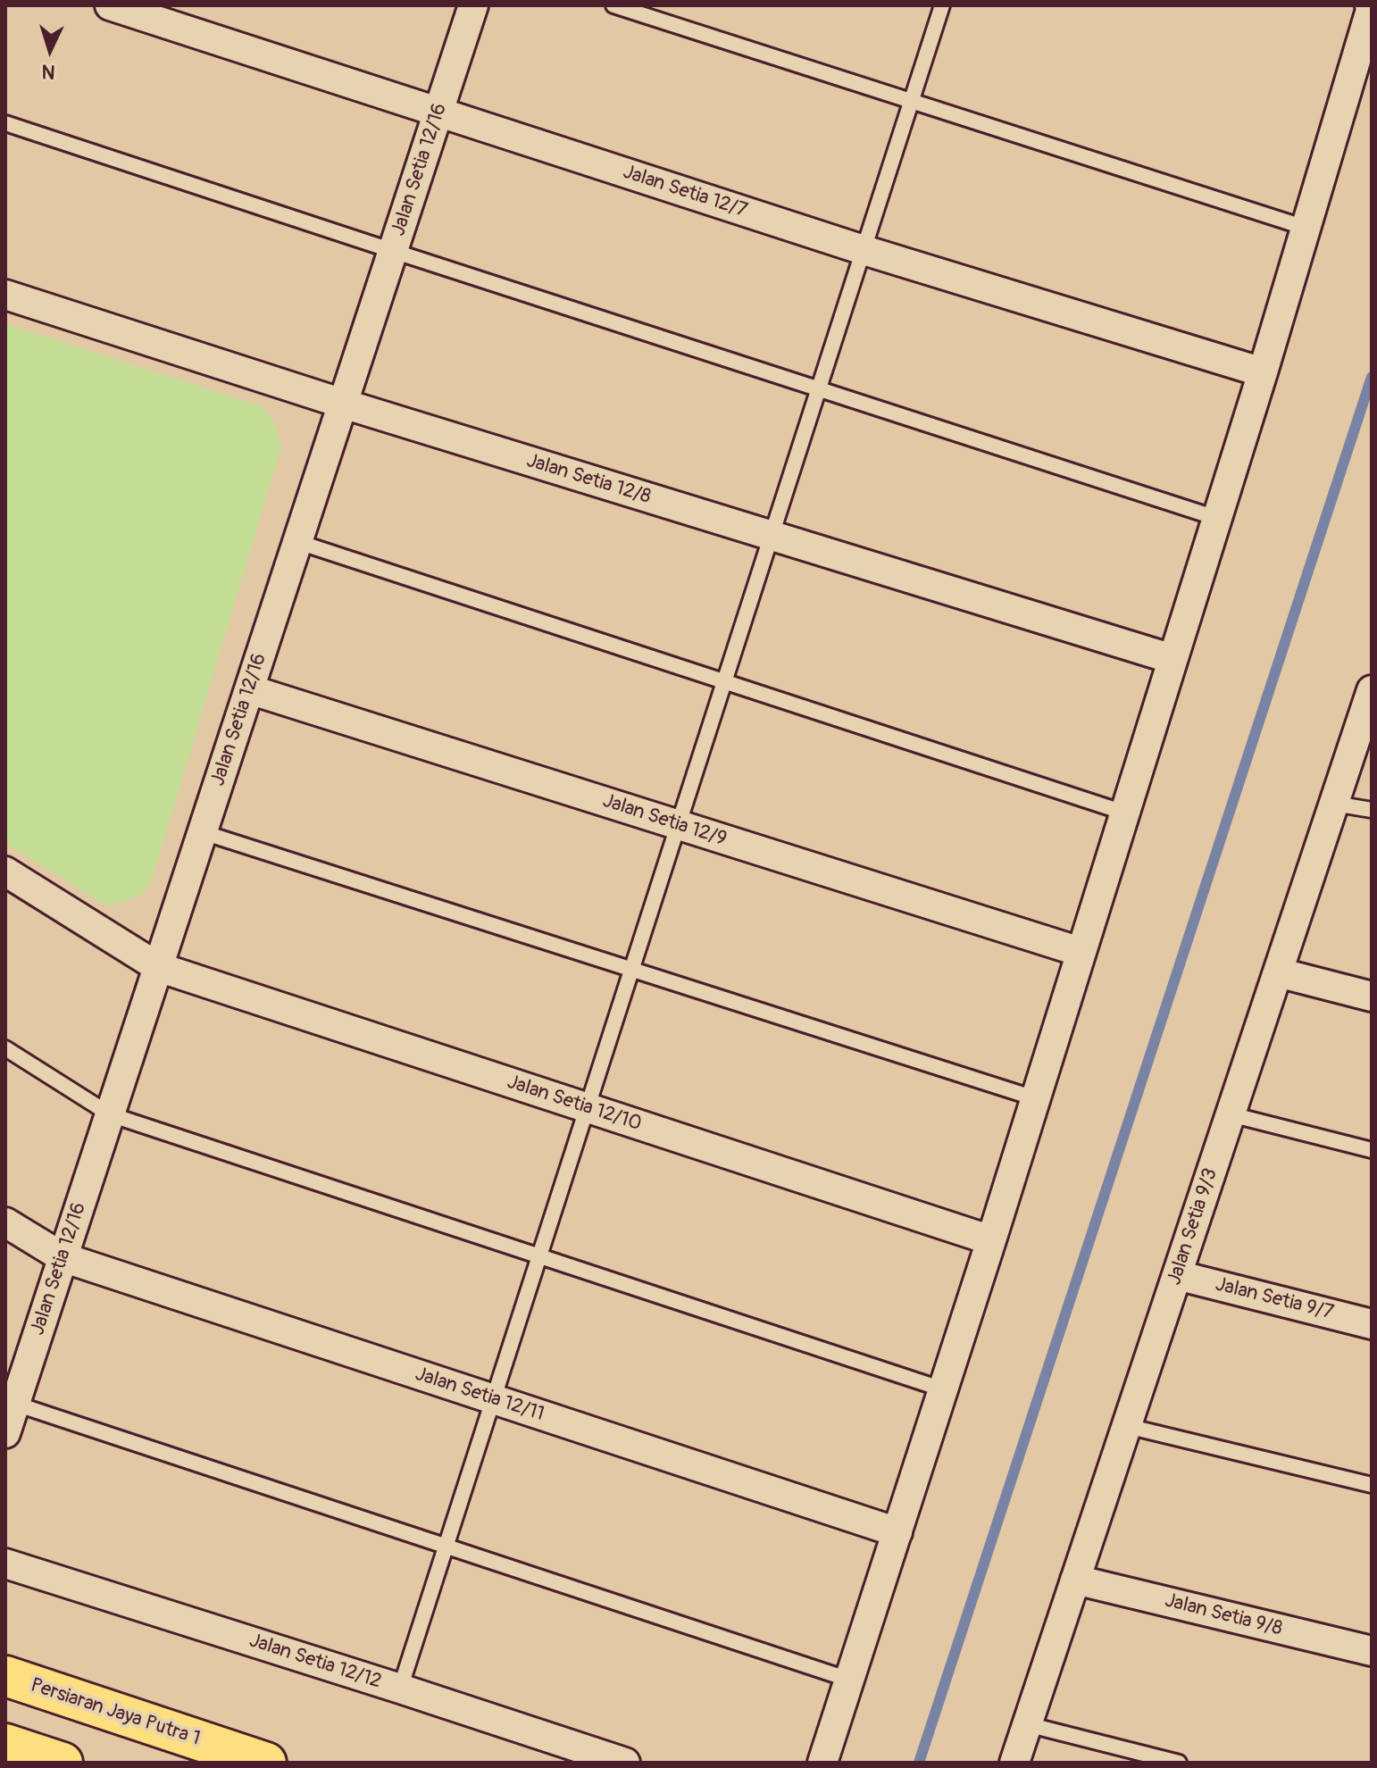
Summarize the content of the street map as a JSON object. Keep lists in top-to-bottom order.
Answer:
{
  "streets": {
    "main road": ["Persiaran Jaya Putra 1"],
    "street": [
      "Jalan Setia 12/16",
      "Jalan Setia 12/7",
      "Jalan Setia 12/8",
      "Jalan Setia 12/9",
      "Jalan Setia 12/10",
      "Jalan Setia 9/3",
      "Jalan Setia 9/7",
      "Jalan Setia 12/11",
      "Jalan Setia 9/8",
      "Jalan Setia 12/12"
    ]
  },
  "crossings": [
    ["Jalan Setia 12/16", "Jalan Setia 12/7"],
    ["Jalan Setia 12/16", "Jalan Setia 12/8"],
    ["Jalan Setia 12/16", "Jalan Setia 12/9"],
    ["Jalan Setia 12/16", "Jalan Setia 12/10"],
    ["Jalan Setia 12/16", "Jalan Setia 12/11"],
    ["Jalan Setia 9/3", "Jalan Setia 9/7"],
    ["Jalan Setia 9/3", "Jalan Setia 9/8"]
  ],
  "north": "bottom"
}
